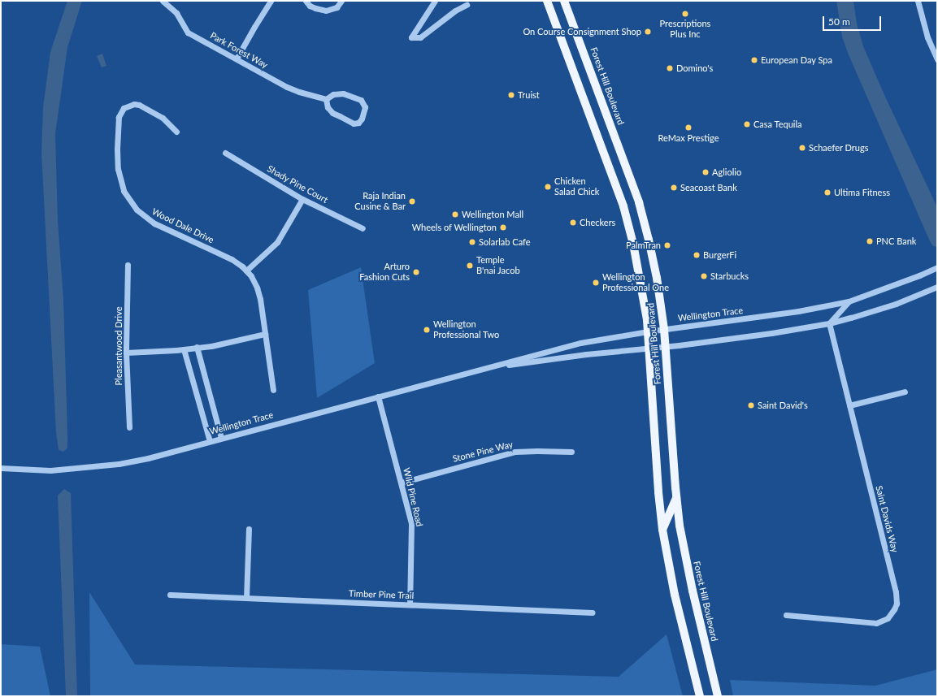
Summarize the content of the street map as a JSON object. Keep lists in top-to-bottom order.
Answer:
{
  "streets": {
    "main road": ["Forest Hill Boulevard"],
    "street": [
      "Park Forest Way",
      "Shady Pine Court",
      "Wood Dale Drive",
      "Wellington Trace",
      "Pleasantwood Drive",
      "Stone Pine Way",
      "Wild Pine Road",
      "Saint Davids Way",
      "Timber Pine Trail"
    ]
  },
  "crossings": [
    ["Forest Hill Boulevard", "Wellington Trace"],
    ["Wellington Trace", "Wild Pine Road"],
    ["Wellington Trace", "Saint Davids Way"],
    ["Stone Pine Way", "Wild Pine Road"],
    ["Wild Pine Road", "Timber Pine Trail"]
  ],
  "places": [
    "Prescriptions Plus Inc",
    "On Course Consignment Shop",
    "European Day Spa",
    "Domino's",
    "Truist",
    "Casa Tequila",
    "ReMax Prestige",
    "Schaefer Drugs",
    "Agliolio",
    "Chicken Salad Chick",
    "Seacoast Bank",
    "Ultima Fitness",
    "Raja Indian Cusine & Bar",
    "Wellington Mall",
    "Checkers",
    "Wheels of Wellington",
    "PNC Bank",
    "Solarlab Cafe",
    "PalmTran",
    "BurgerFi",
    "Temple B'nai Jacob",
    "Arturo Fashion Cuts",
    "Starbucks",
    "Wellington Professional One",
    "Wellington Professional Two",
    "Saint David's"
  ],
  "scale_bar": "50 m"
}
